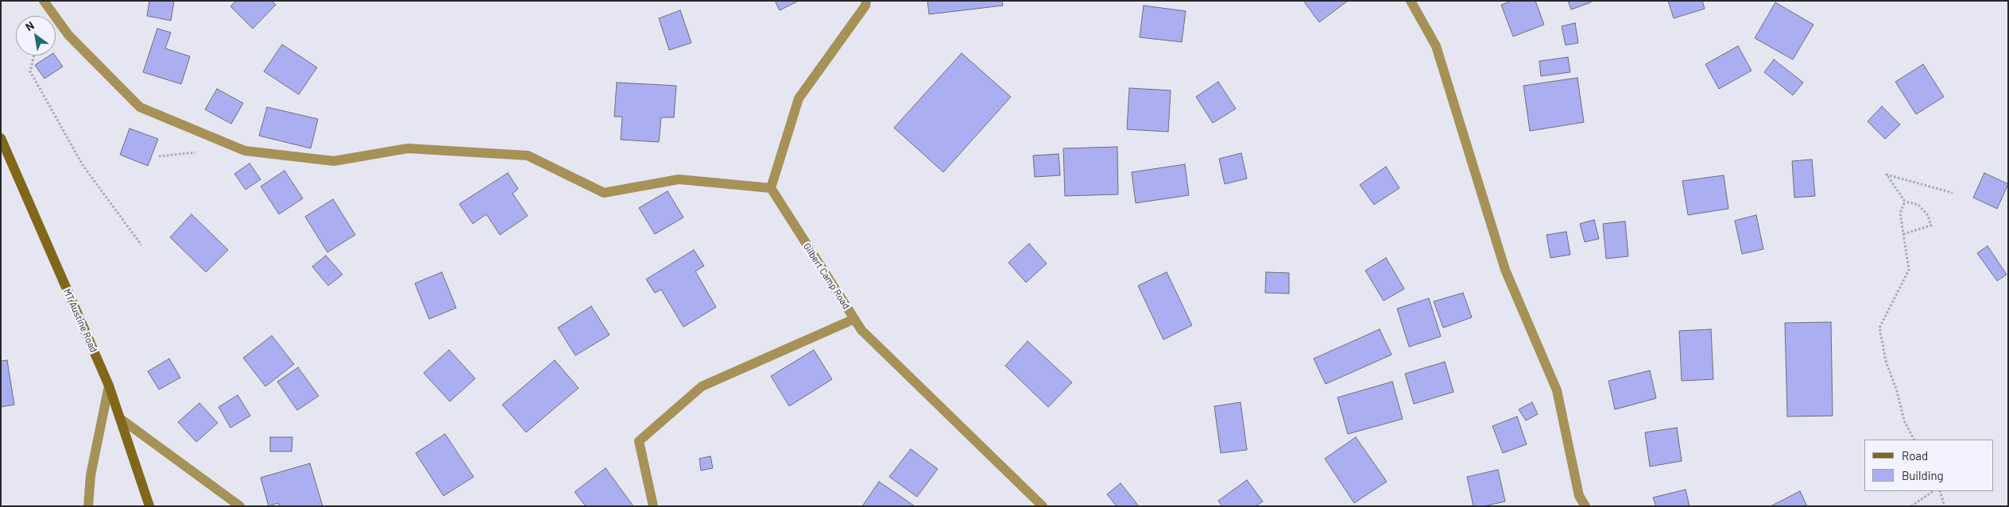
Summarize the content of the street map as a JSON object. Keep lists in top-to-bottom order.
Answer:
{
  "streets": {
    "street": ["Gilbert Camp Road", "MT Austine Road"]
  },
  "legend": ["Road", "Building"],
  "north": "top left"
}
